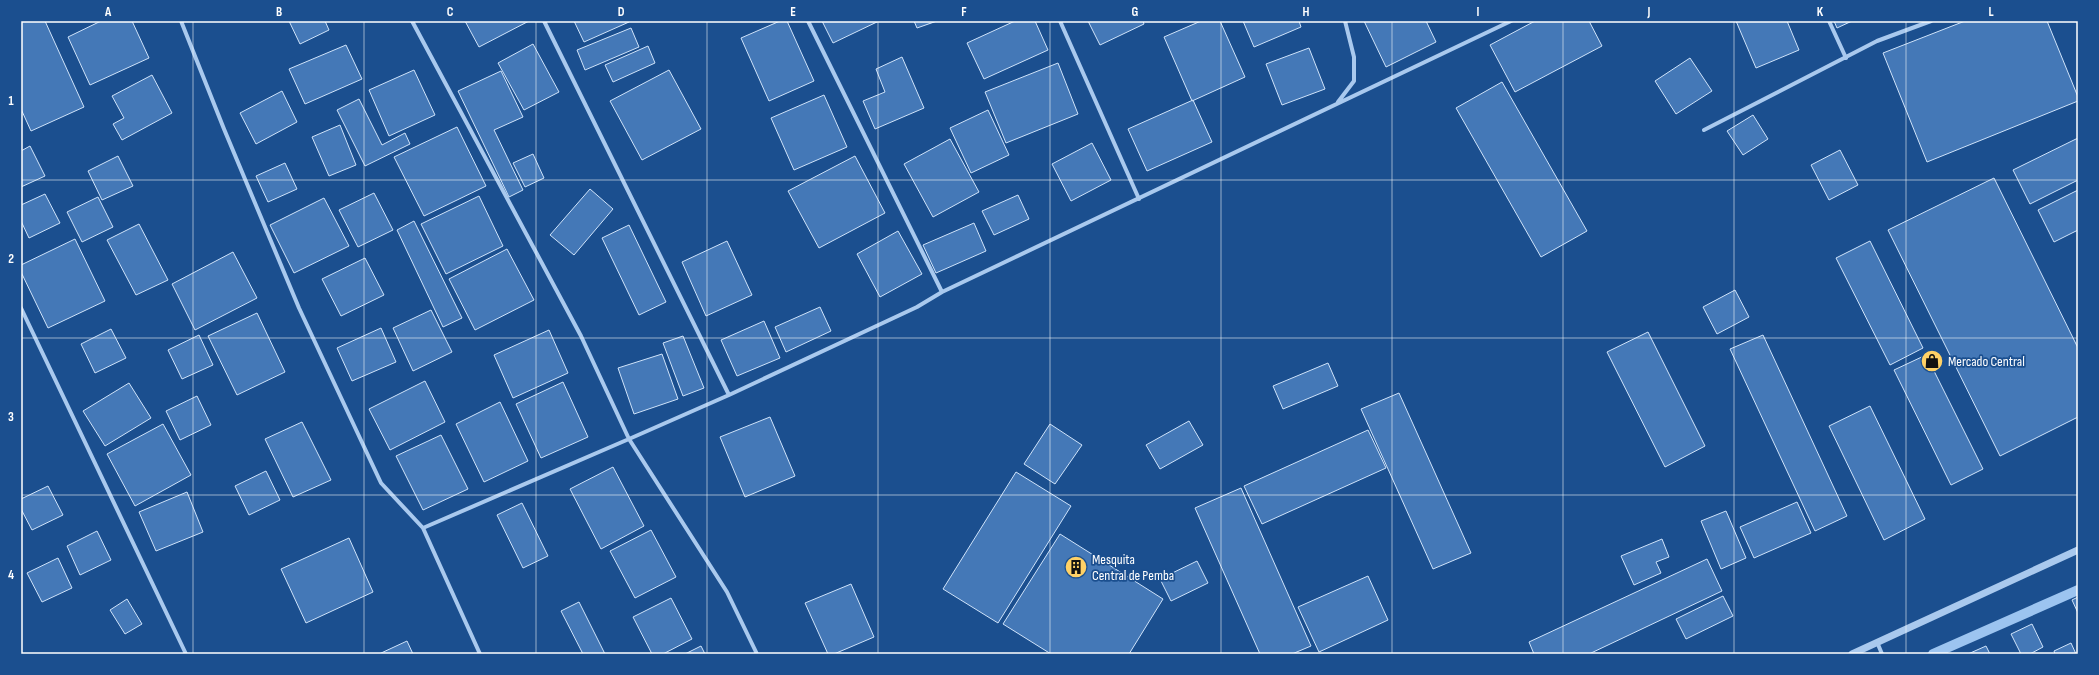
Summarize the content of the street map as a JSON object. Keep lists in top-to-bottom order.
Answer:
{
  "places": {
    "shop": ["Mercado Central"],
    "building": ["Mesquita Central de Pemba"]
  },
  "grid": {
    "columns": [
      "A",
      "B",
      "C",
      "D",
      "E",
      "F",
      "G",
      "H",
      "I",
      "J",
      "K",
      "L"
    ],
    "rows": [
      "1",
      "2",
      "3",
      "4"
    ]
  }
}
